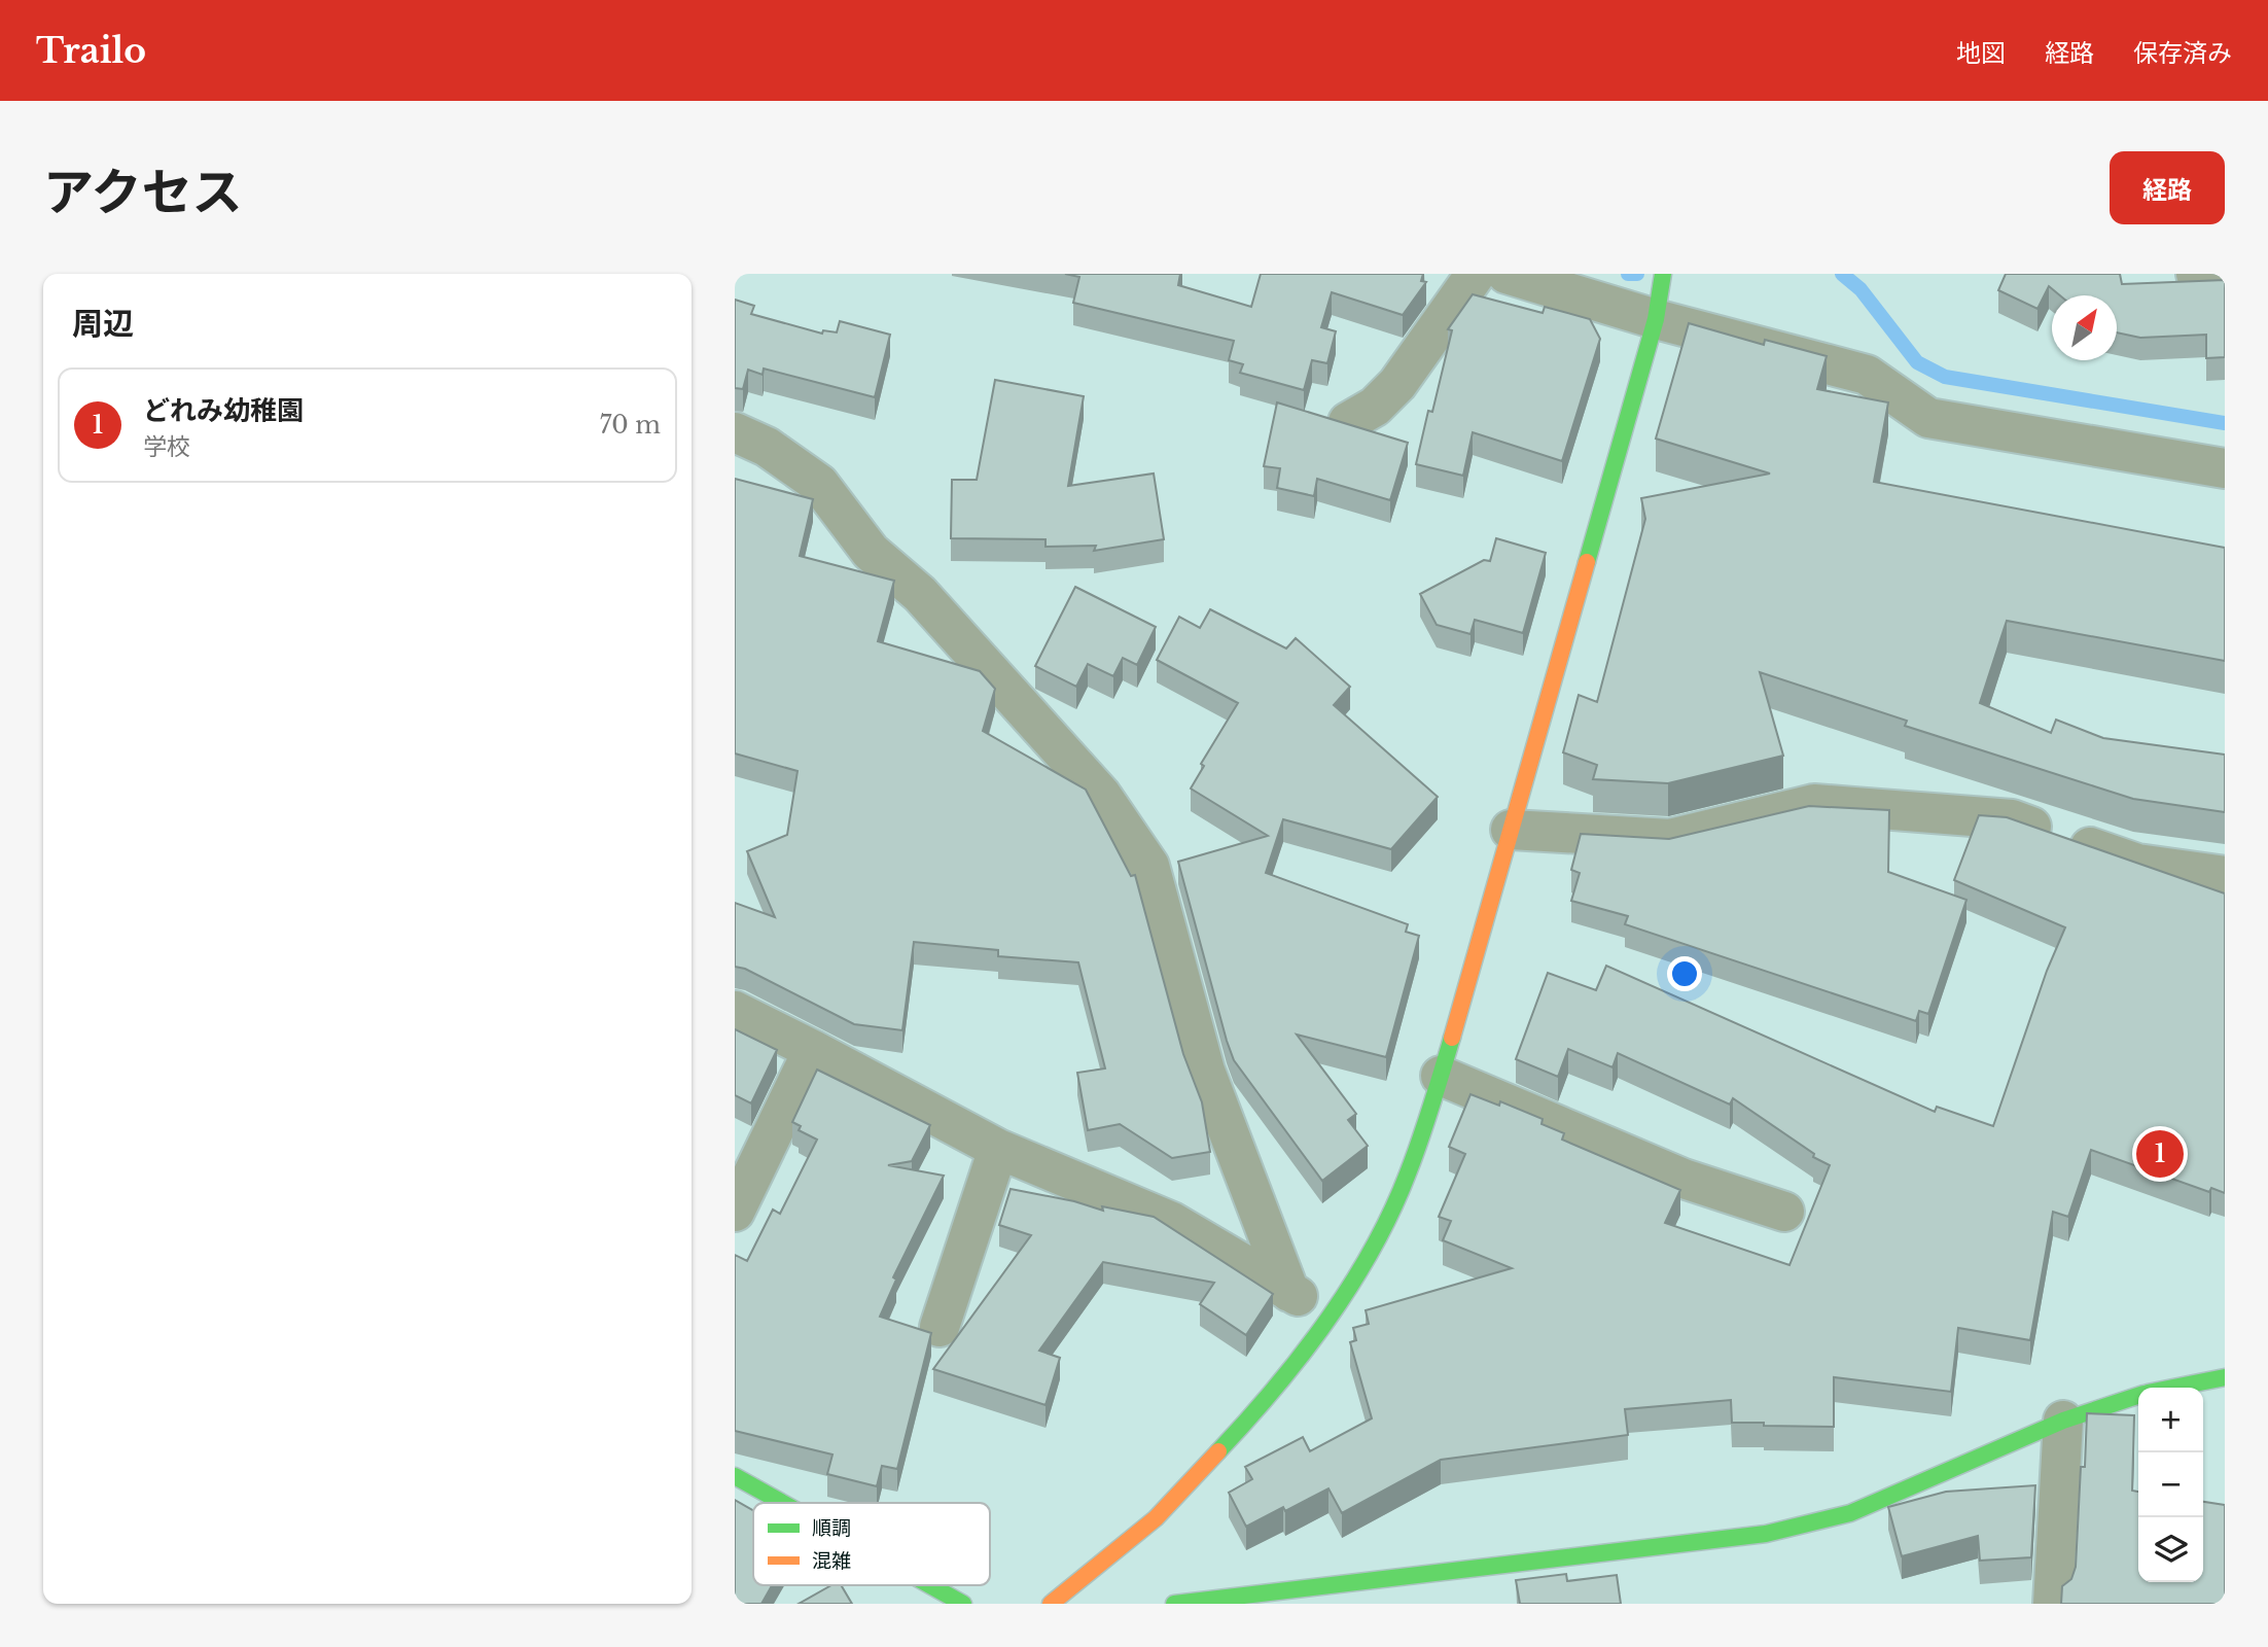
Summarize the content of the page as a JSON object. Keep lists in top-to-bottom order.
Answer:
{
  "legend": ["順調", "混雑"],
  "north": "top right",
  "page": {
    "header": "Trailo",
    "nav": ["地図", "経路", "保存済み"],
    "title": "アクセス",
    "buttons": "経路",
    "heading": "周辺",
    "list": [
      {
        "mark": "1",
        "name": "どれみ幼稚園",
        "note": "学校",
        "value": "70 m"
      }
    ],
    "pins": "1",
    "map_buttons": ["+", "−"]
  }
}
